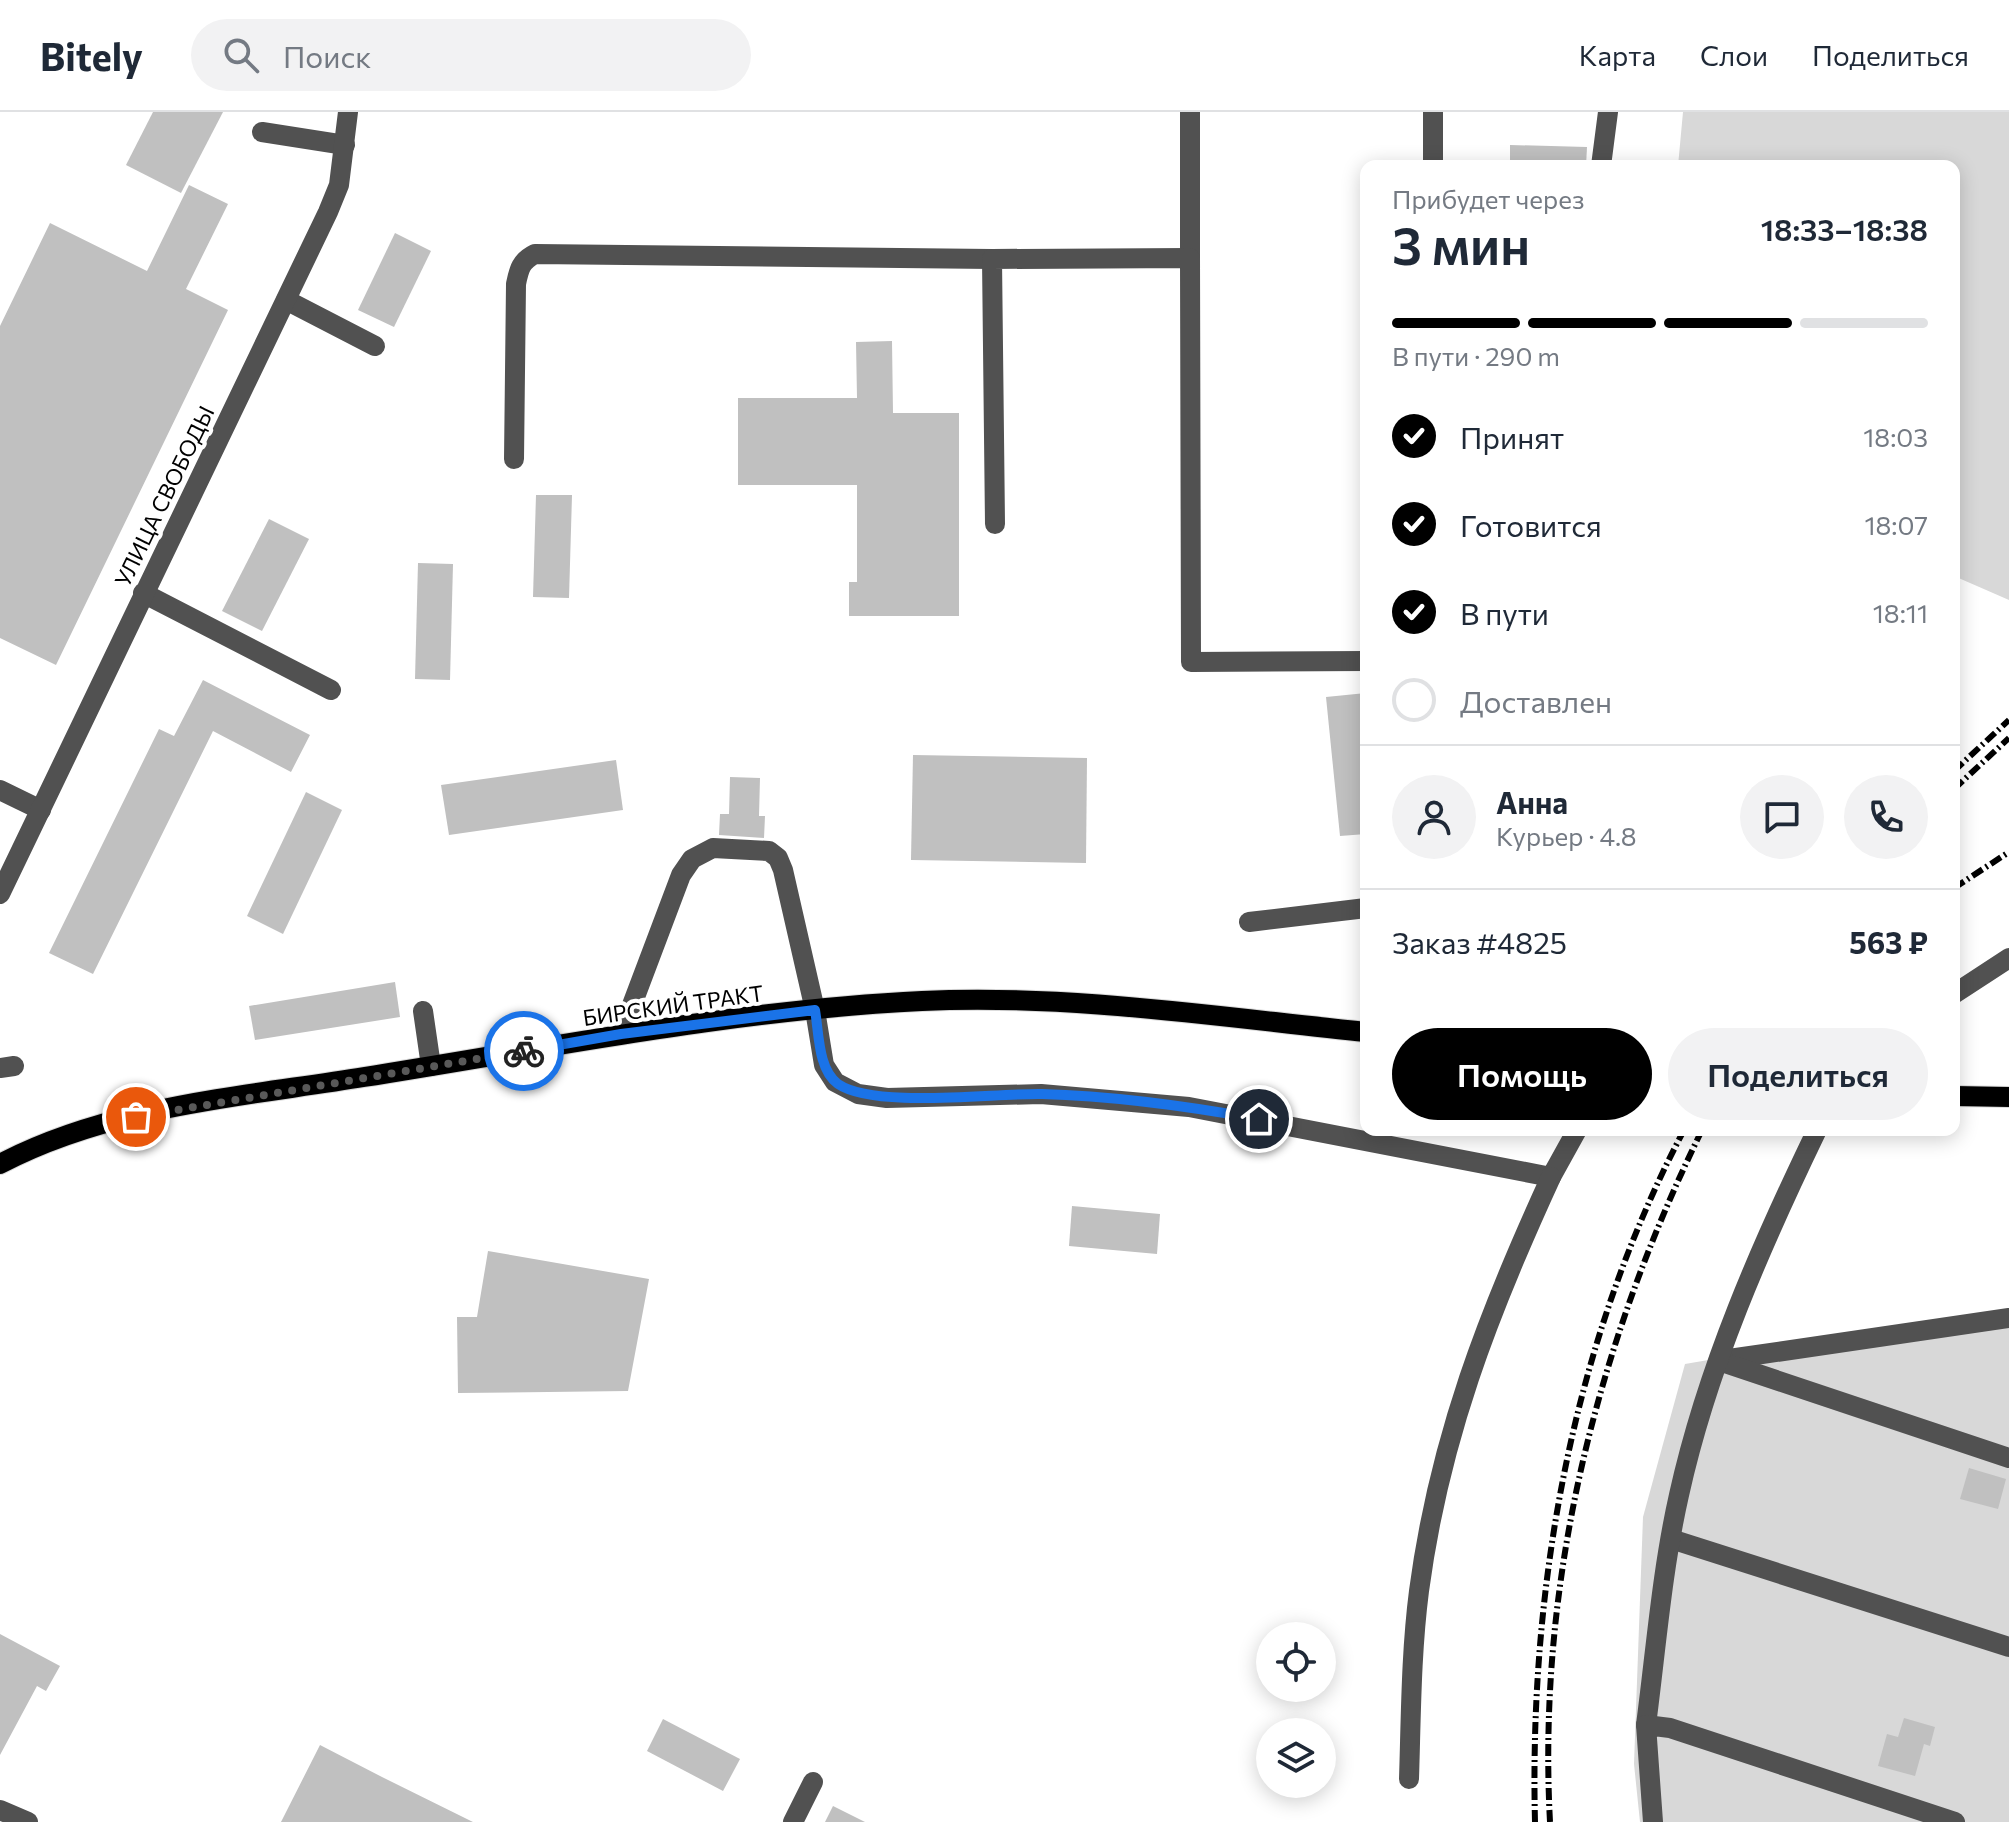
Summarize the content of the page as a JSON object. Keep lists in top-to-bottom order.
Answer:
{
  "streets": {
    "main road": ["БИРСКИЙ ТРАКТ"],
    "street": ["УЛИЦА СВОБОДЫ"]
  },
  "page": {
    "header": "Bitely",
    "search": "Поиск",
    "nav": ["Карта", "Слои", "Поделиться"],
    "heading": ["3 мин", "Прибудет через", "18:33–18:38"],
    "panel": [
      "Анна",
      "Курьер · 4.8",
      "Заказ #4825",
      "563 ₽"
    ],
    "bar": "В пути · 290 m",
    "list": [
      ["Принят", "18:03"],
      ["Готовится", "18:07"],
      ["В пути", "18:11"],
      "Доставлен"
    ],
    "buttons": ["Помощь", "Поделиться"]
  }
}
